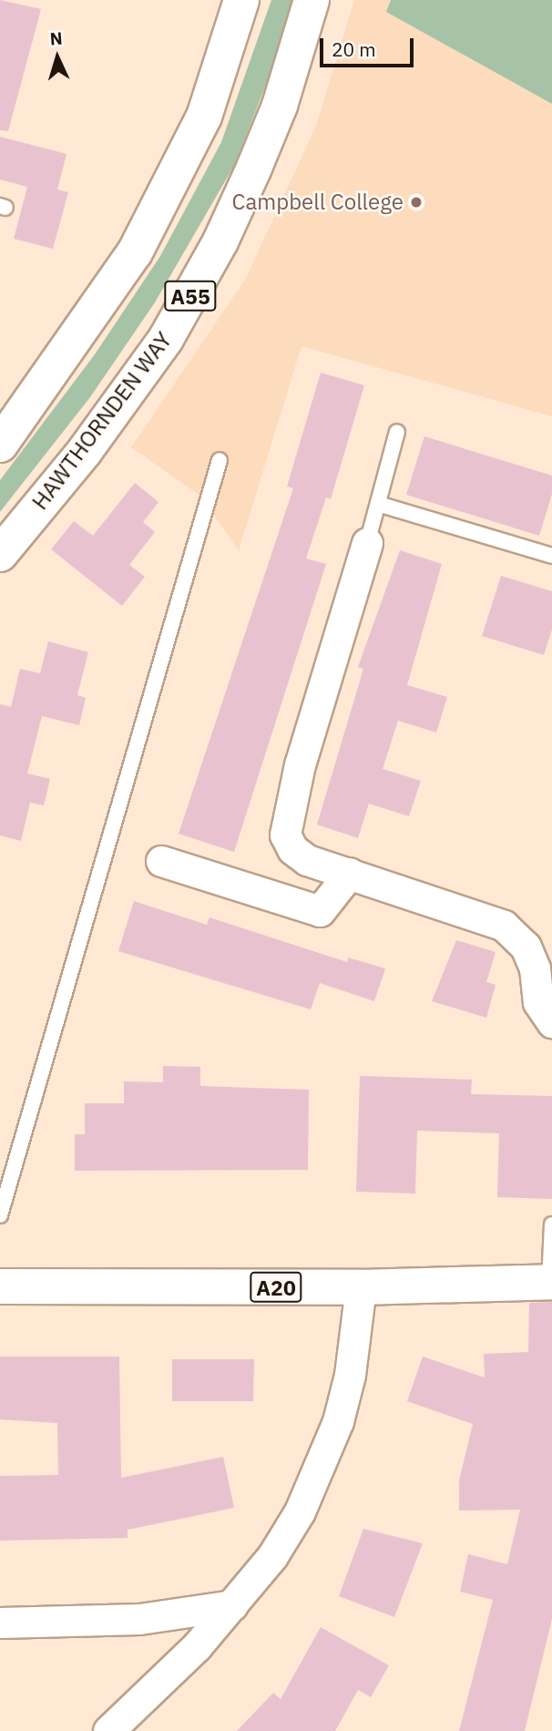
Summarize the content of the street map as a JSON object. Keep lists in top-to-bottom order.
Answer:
{
  "streets": {
    "highway": ["A55", "HAWTHORNDEN WAY", "A20"]
  },
  "places": ["Campbell College"],
  "scale_bar": "20 m",
  "north": "top"
}
